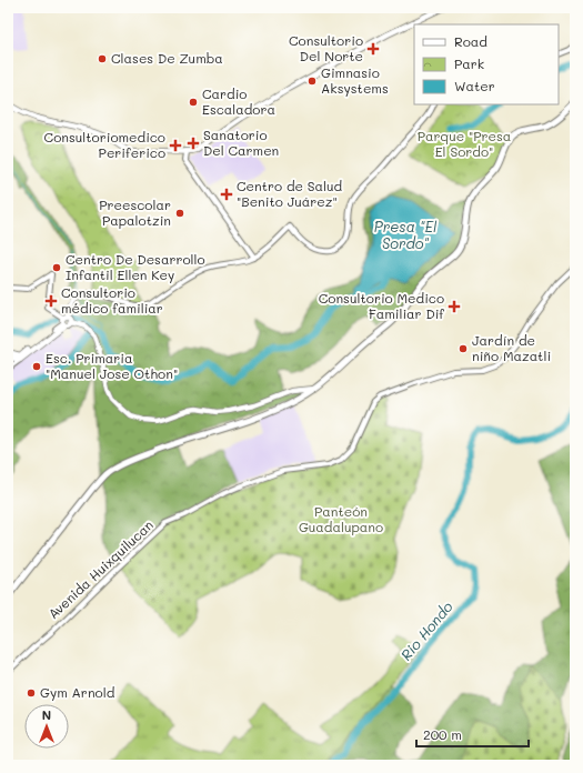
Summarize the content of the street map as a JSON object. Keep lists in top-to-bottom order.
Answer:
{
  "streets": {
    "street": ["Avenida Huixquilucan"]
  },
  "water": ["Presa \"El Sordo\"", "Rio Hondo"],
  "parks": ["Parque \"Presa El Sordo\"", "Panteón Guadalupano"],
  "places": {
    "health": [
      "Consultorio Del Norte",
      "Sanatorio Del Carmen",
      "Consultoriomedico Periferico",
      "Centro de Salud \"Benito Juárez\"",
      "Consultorio médico familiar",
      "Consultorio Medico Familiar Dif"
    ],
    "other": [
      "Clases De Zumba",
      "Gimnasio Aksystems",
      "Cardio Escaladora",
      "Preescolar Papalotzin",
      "Centro De Desarrollo Infantil Ellen Key",
      "Jardín de niño Mazatli",
      "Esc. Primaria \"Manuel Jose Othon\"",
      "Gym Arnold"
    ]
  },
  "legend": ["Road", "Park", "Water"],
  "scale_bar": "200 m",
  "north": "top"
}
